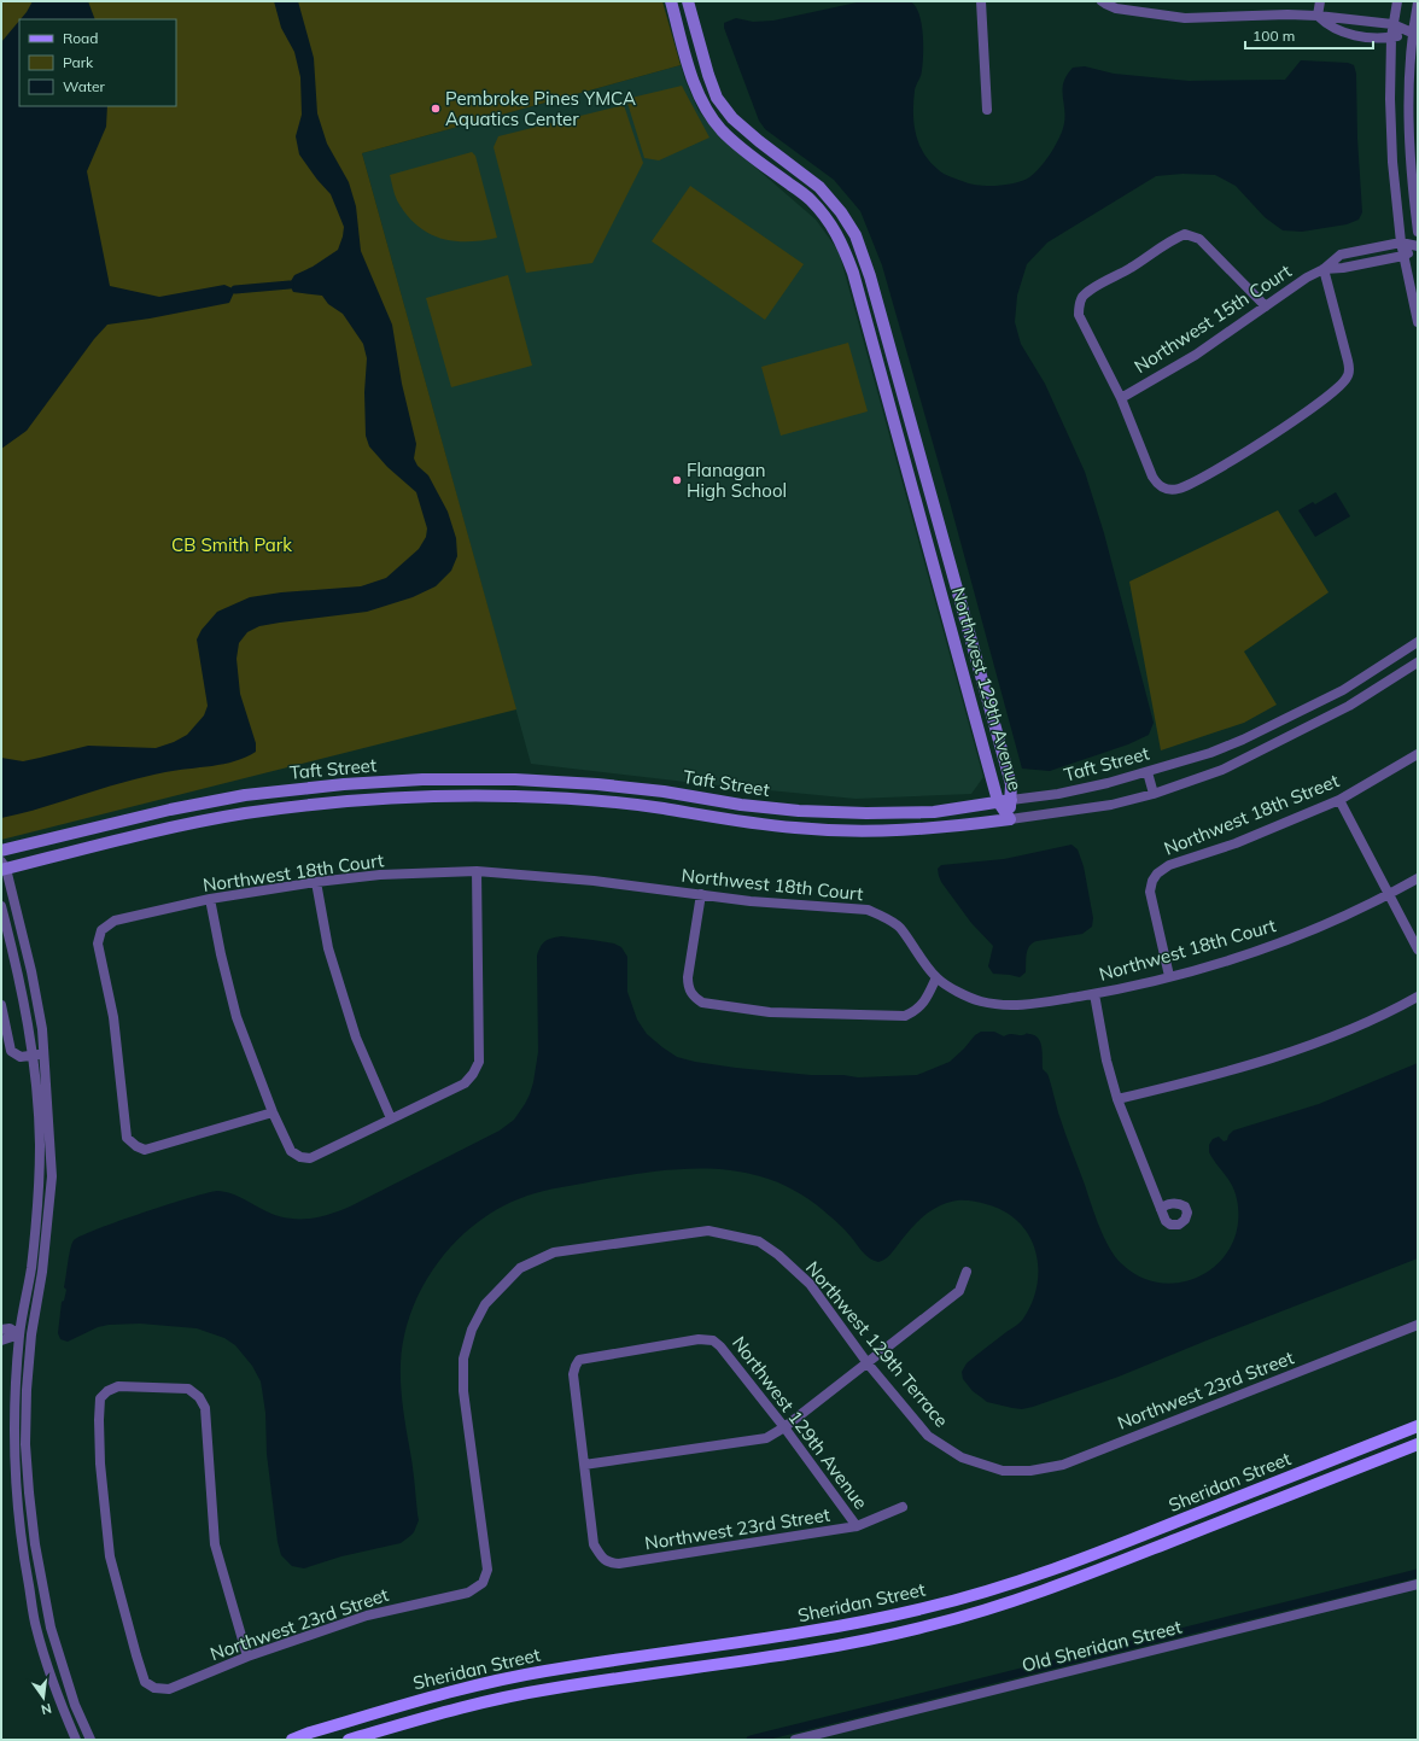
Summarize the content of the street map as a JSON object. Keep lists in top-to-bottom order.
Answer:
{
  "streets": {
    "main road": ["Sheridan Street"],
    "street": [
      "Northwest 15th Court",
      "Northwest 129th Avenue",
      "Taft Street",
      "Northwest 18th Street",
      "Northwest 18th Court",
      "Northwest 129th Terrace",
      "Northwest 23rd Street",
      "Old Sheridan Street"
    ]
  },
  "crossings": [
    ["Northwest 129th Avenue", "Taft Street"],
    ["Northwest 129th Avenue", "Northwest 23rd Street"],
    ["Northwest 18th Street", "Northwest 18th Court"],
    ["Northwest 129th Terrace", "Northwest 23rd Street"]
  ],
  "parks": ["CB Smith Park"],
  "places": ["Pembroke Pines YMCA Aquatics Center", "Flanagan High School"],
  "legend": ["Road", "Park", "Water"],
  "scale_bar": "100 m",
  "north": "bottom"
}
